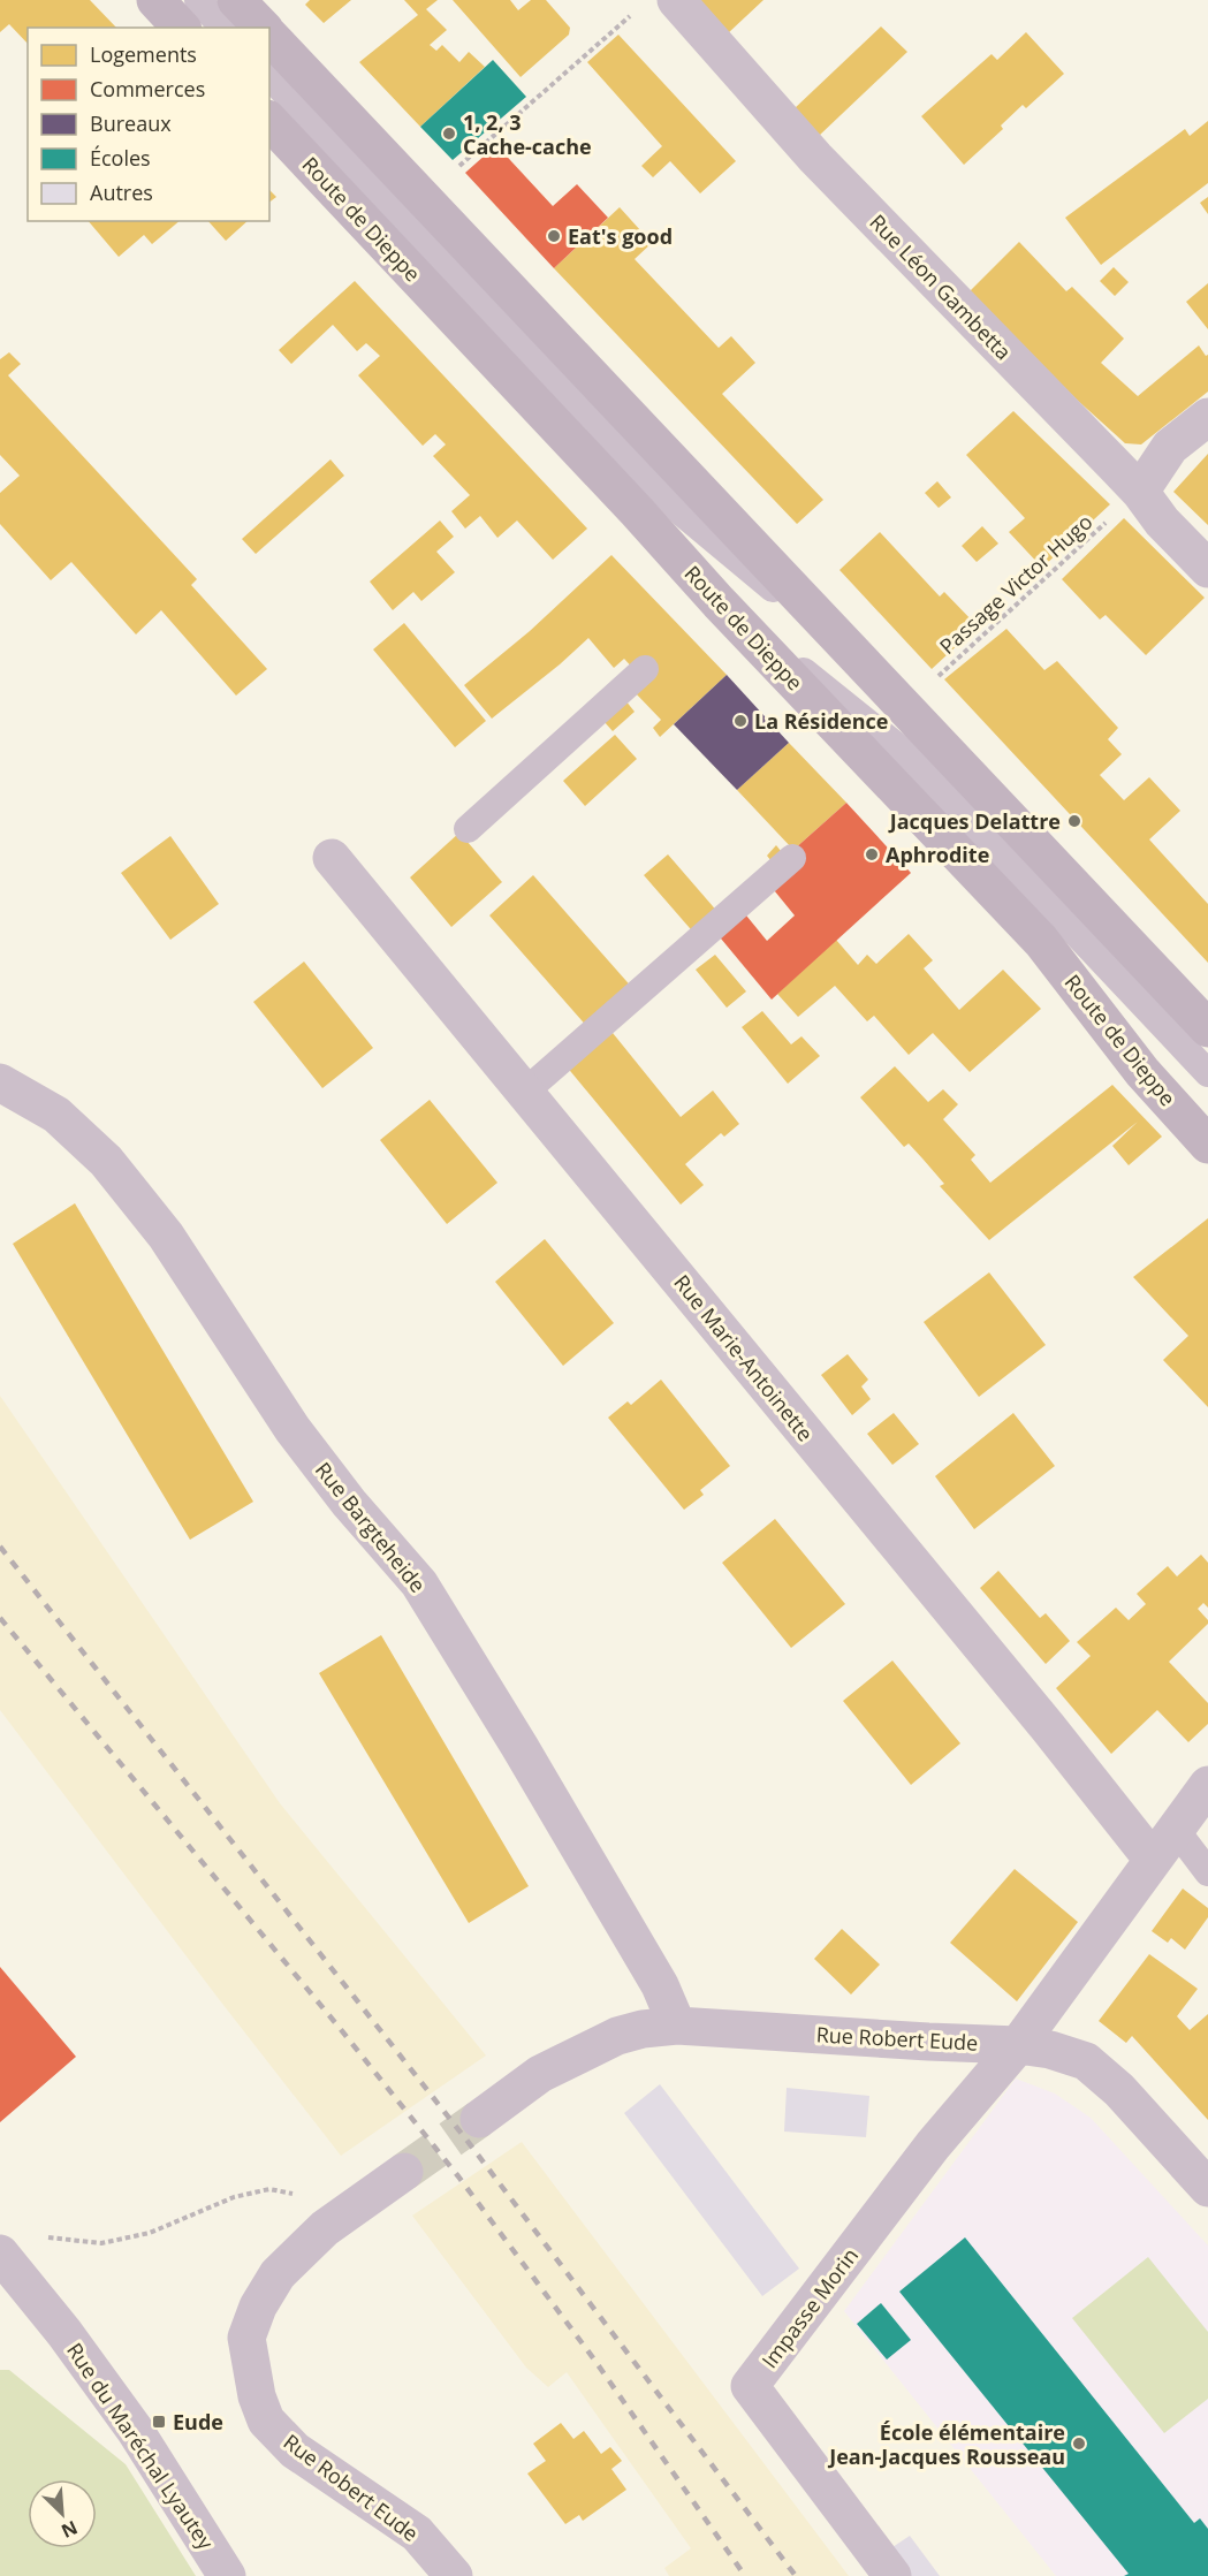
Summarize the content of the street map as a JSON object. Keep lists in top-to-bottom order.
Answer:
{
  "streets": {
    "main road": ["Route de Dieppe"],
    "street": [
      "Rue Léon Gambetta",
      "Rue Marie-Antoinette",
      "Rue Bargteheide",
      "Rue Robert Eude",
      "Impasse Morin",
      "Rue du Maréchal Lyautey"
    ],
    "path": ["Passage Victor Hugo"]
  },
  "crossings": [
    ["Rue Bargteheide", "Rue Robert Eude"],
    ["Rue Robert Eude", "Impasse Morin"]
  ],
  "places": {
    "other": [
      "1, 2, 3 Cache-cache",
      "Eat's good",
      "La Résidence",
      "Jacques Delattre",
      "Aphrodite",
      "École élémentaire Jean-Jacques Rousseau"
    ],
    "transit": ["Eude"]
  },
  "legend": [
    "Logements",
    "Commerces",
    "Bureaux",
    "Écoles",
    "Autres"
  ],
  "north": "bottom right"
}
